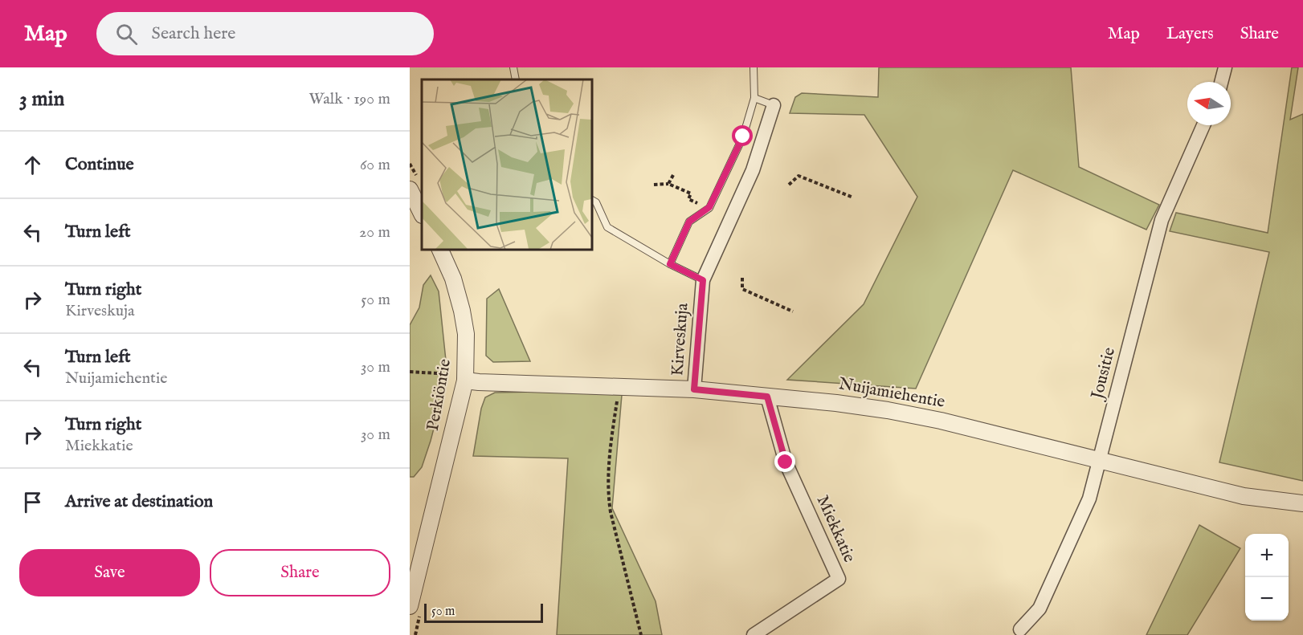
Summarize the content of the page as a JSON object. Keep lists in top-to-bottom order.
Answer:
{
  "streets": {
    "street": [
      "Kirveskuja",
      "Jousitie",
      "Nuijamiehentie",
      "Perkiöntie",
      "Miekkatie"
    ]
  },
  "crossings": [
    ["Kirveskuja", "Nuijamiehentie"],
    ["Jousitie", "Nuijamiehentie"],
    ["Nuijamiehentie", "Perkiöntie"],
    ["Nuijamiehentie", "Miekkatie"]
  ],
  "scale_bar": "50 m",
  "north": "left",
  "page": {
    "header": "Map",
    "search": "Search here",
    "nav": ["Map", "Layers", "Share"],
    "heading": ["3 min", "Walk · 190 m"],
    "list": [
      ["Continue", "60 m"],
      ["Turn left", "20 m"],
      ["Turn right", "Kirveskuja", "50 m"],
      ["Turn left", "Nuijamiehentie", "30 m"],
      ["Turn right", "Miekkatie", "30 m"],
      "Arrive at destination"
    ],
    "map_buttons": ["+", "−"],
    "buttons": ["Save", "Share"],
    "scale": "50 m"
  }
}
